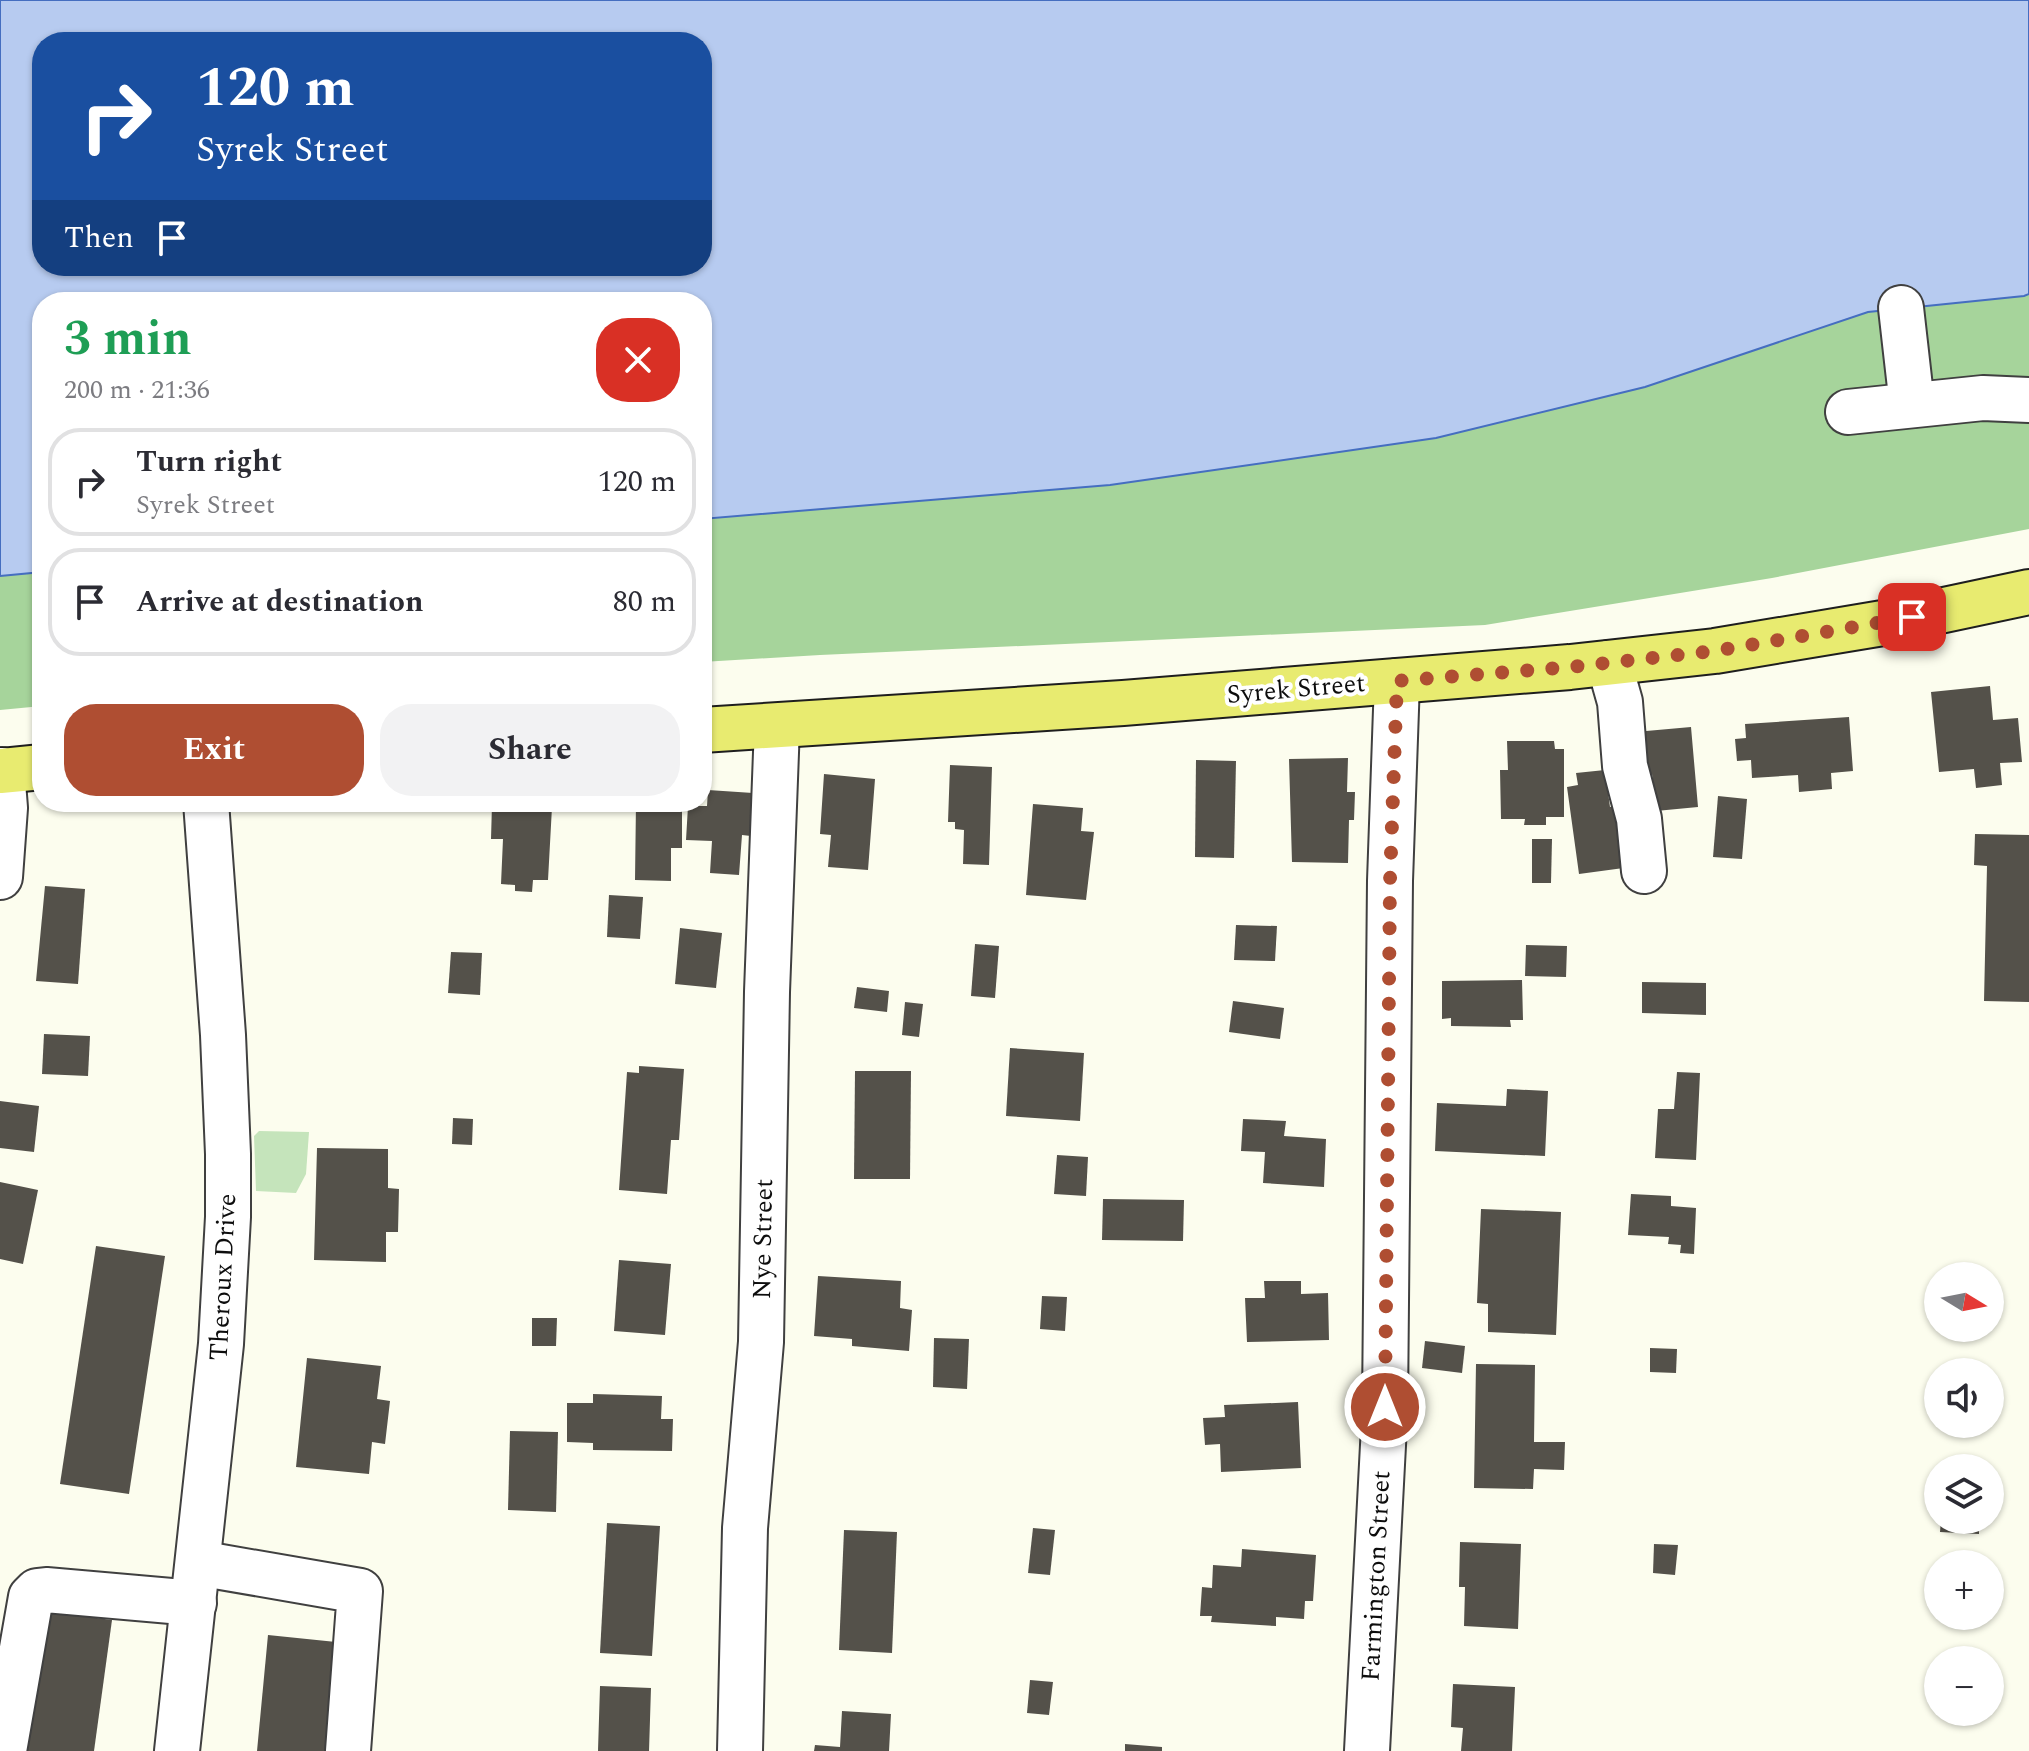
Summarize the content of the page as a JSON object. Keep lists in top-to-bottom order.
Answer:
{
  "streets": {
    "main road": ["Syrek Street"],
    "street": ["Nye Street", "Theroux Drive", "Farmington Street"]
  },
  "crossings": [
    ["Syrek Street", "Nye Street"],
    ["Syrek Street", "Farmington Street"]
  ],
  "north": "right",
  "page": {
    "turn": ["120 m", "Syrek Street"],
    "then": "Then",
    "heading": ["3 min", "200 m · 21:36"],
    "list": [
      {
        "name": "Turn right",
        "note": "Syrek Street",
        "value": "120 m"
      },
      {
        "name": "Arrive at destination",
        "value": "80 m"
      }
    ],
    "buttons": ["Exit", "Share"],
    "map_buttons": ["+", "−"]
  }
}
